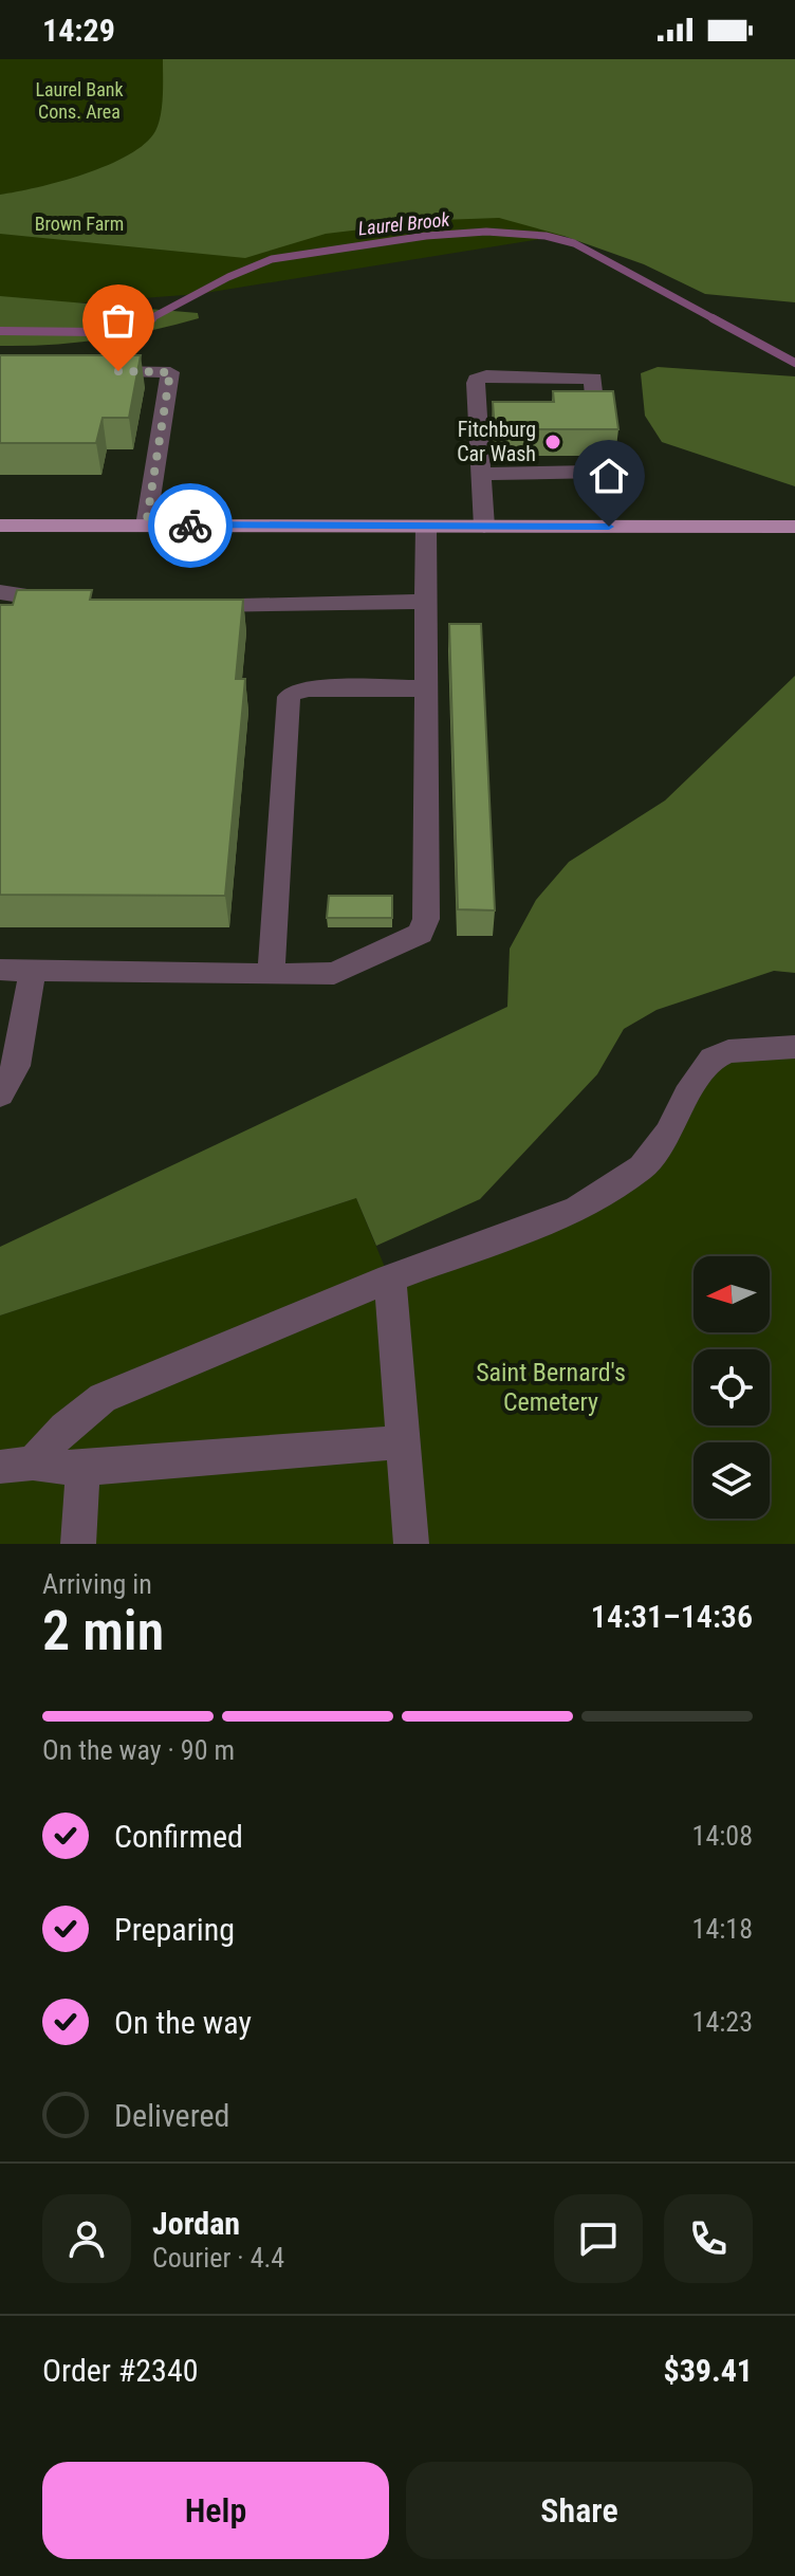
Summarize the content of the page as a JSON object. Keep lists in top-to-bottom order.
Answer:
{
  "water": ["Laurel Brook"],
  "parks": ["Laurel Bank Cons. Area", "Brown Farm", "Saint Bernard's Cemetery"],
  "places": ["Fitchburg Car Wash"],
  "north": "left",
  "page": {
    "status": "14:29",
    "heading": ["2 min", "Arriving in", "14:31–14:36"],
    "panel": [
      "Jordan",
      "Courier · 4.4",
      "Order #2340",
      "$39.41"
    ],
    "bar": "On the way · 90 m",
    "list": [
      ["Confirmed", "14:08"],
      ["Preparing", "14:18"],
      ["On the way", "14:23"],
      "Delivered"
    ],
    "buttons": ["Help", "Share"]
  }
}
